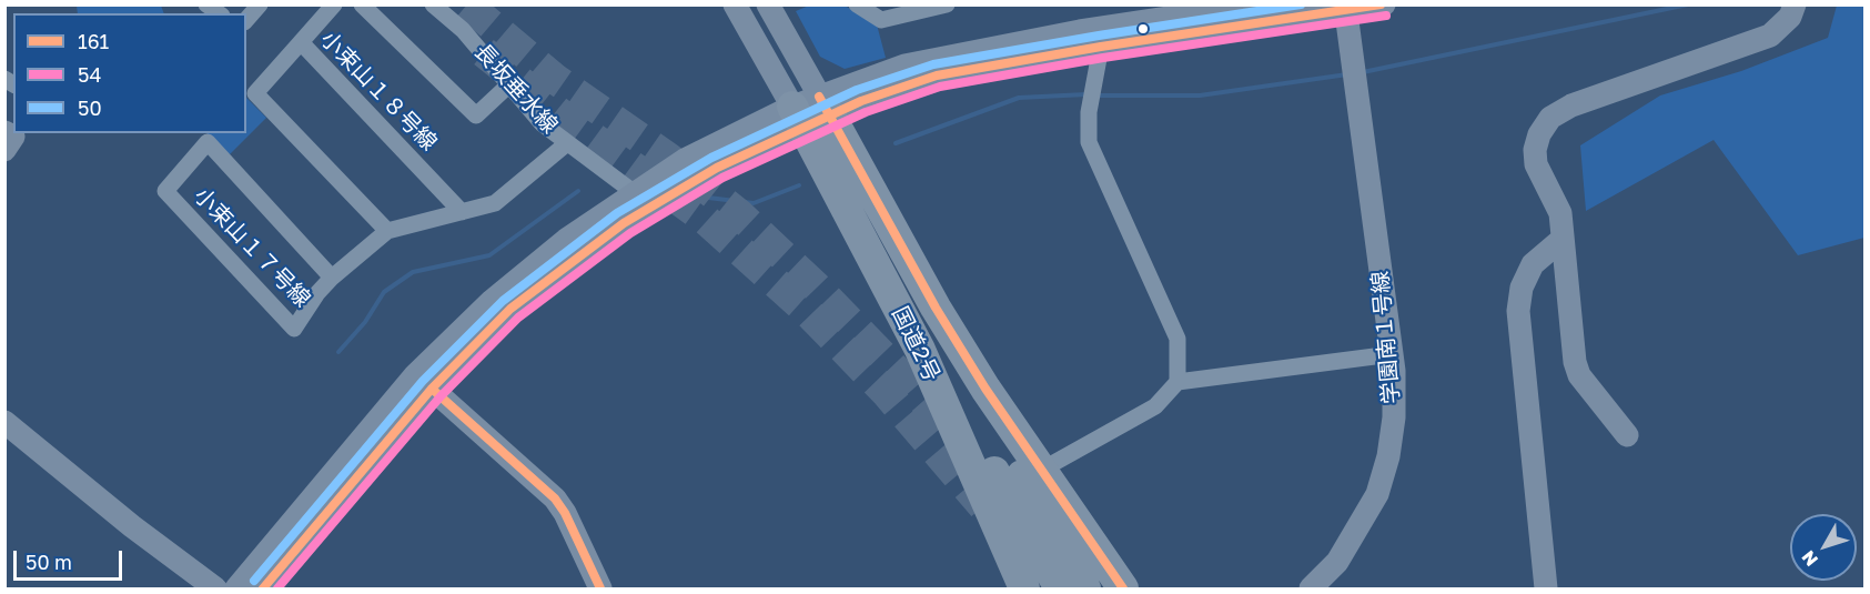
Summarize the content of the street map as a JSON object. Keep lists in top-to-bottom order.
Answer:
{
  "streets": {
    "highway": ["国道2号"],
    "street": [
      "長坂垂水線",
      "小束山１８号線",
      "小束山１７号線",
      "学園南１号線"
    ]
  },
  "crossings": [
    ["長坂垂水線", "小束山１７号線"],
    ["小束山１８号線", "小束山１７号線"]
  ],
  "lines": ["transit line 161", "transit line 50", "transit line 54"],
  "legend": ["161", "54", "50"],
  "scale_bar": "50 m",
  "north": "bottom left"
}
